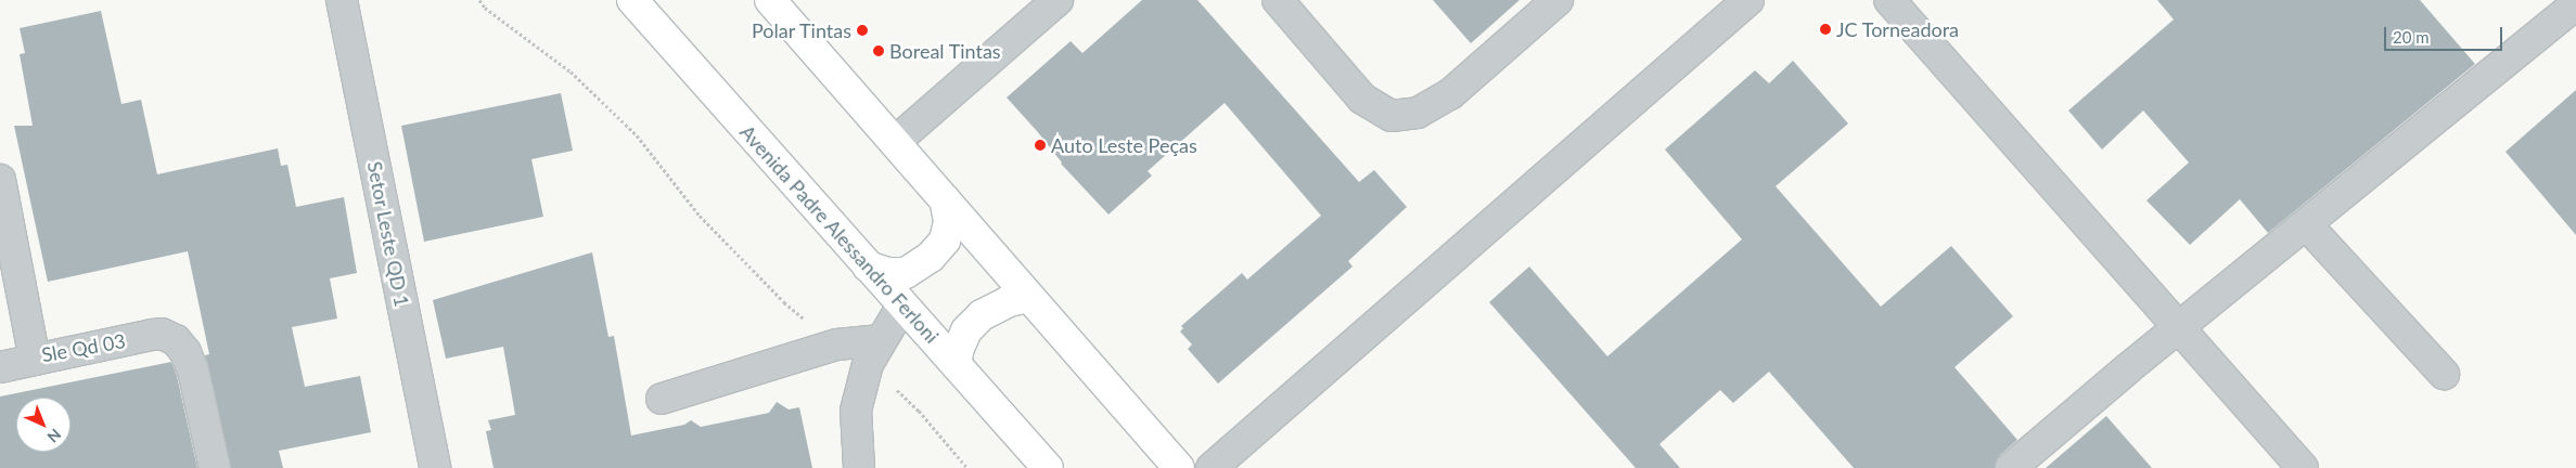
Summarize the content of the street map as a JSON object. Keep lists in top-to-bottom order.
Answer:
{
  "streets": {
    "main road": ["Avenida Padre Alessandro Ferloni"],
    "street": ["Setor Leste QD 1", "Sle Qd 03"]
  },
  "places": [
    "JC Torneadora",
    "Polar Tintas",
    "Boreal Tintas",
    "Auto Leste Peças"
  ],
  "scale_bar": "20 m",
  "north": "bottom right"
}
